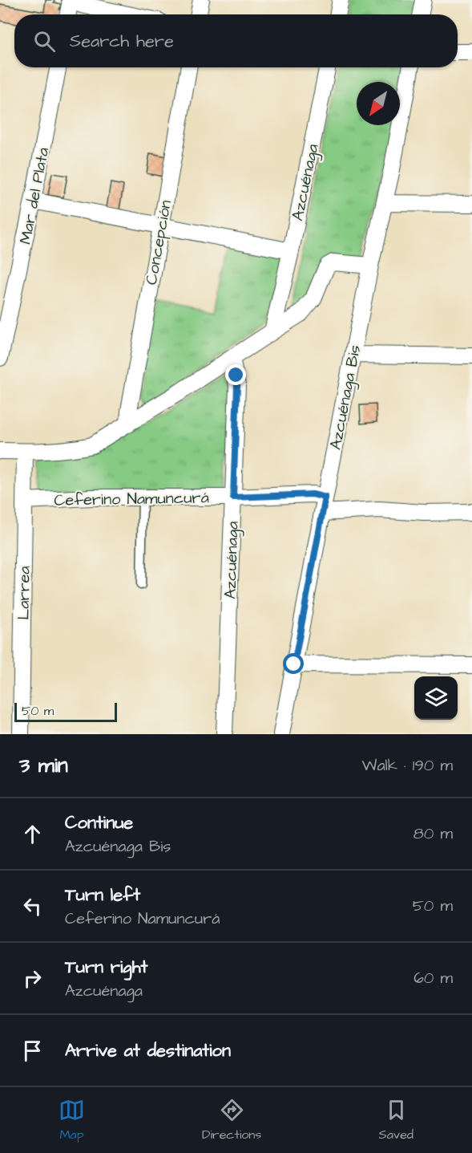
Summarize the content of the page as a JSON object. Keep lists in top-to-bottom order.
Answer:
{
  "streets": {
    "street": [
      "Azcuénaga",
      "Mar del Plata",
      "Concepción",
      "Azcuénaga Bis",
      "Ceferino Namuncurá",
      "Larrea"
    ]
  },
  "crossings": [
    ["Azcuénaga", "Ceferino Namuncurá"],
    ["Azcuénaga Bis", "Ceferino Namuncurá"],
    ["Ceferino Namuncurá", "Larrea"]
  ],
  "scale_bar": "50 m",
  "north": "bottom left",
  "page": {
    "search": "Search here",
    "scale": "50 m",
    "heading": ["3 min", "Walk · 190 m"],
    "list": [
      ["Continue", "Azcuénaga Bis", "80 m"],
      ["Turn left", "Ceferino Namuncurá", "50 m"],
      ["Turn right", "Azcuénaga", "60 m"],
      "Arrive at destination"
    ],
    "nav": ["Map", "Directions", "Saved"]
  }
}
